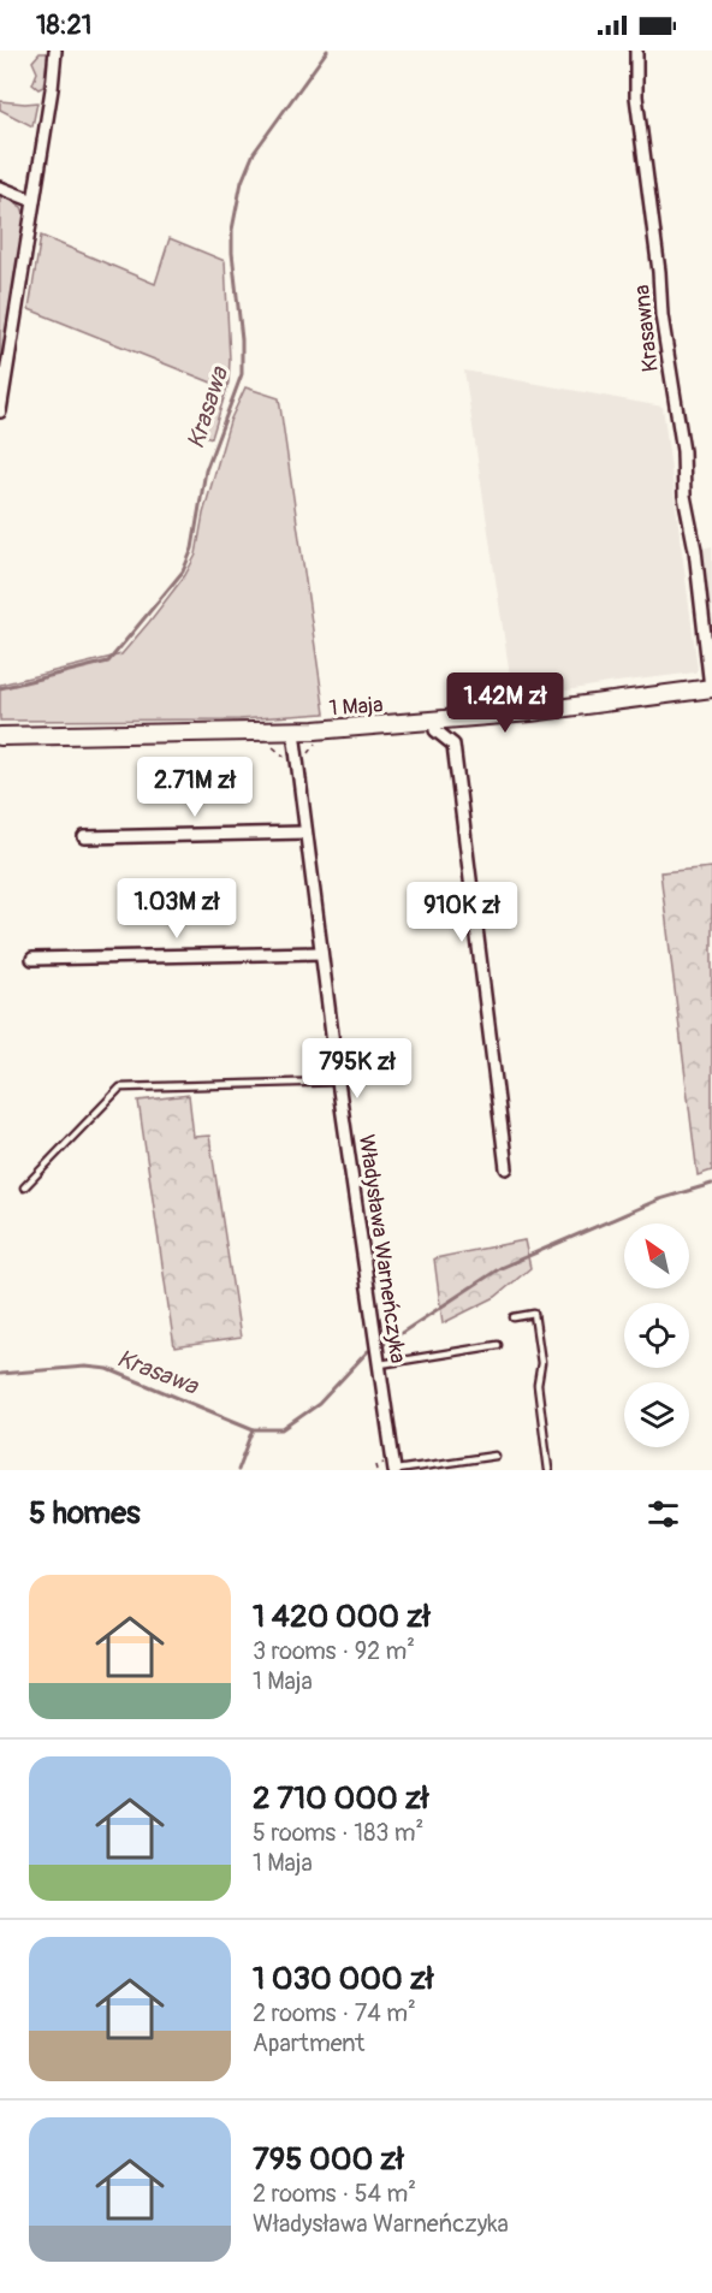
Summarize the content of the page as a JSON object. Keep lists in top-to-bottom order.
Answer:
{
  "streets": {
    "main road": ["1 Maja"],
    "street": ["Krasawna", "Władysława Warneńczyka"]
  },
  "crossings": [
    ["Krasawna", "1 Maja"],
    ["1 Maja", "Władysława Warneńczyka"]
  ],
  "water": ["Krasawa"],
  "north": "top left",
  "page": {
    "status": "18:21",
    "price": [
      "1.42M zł",
      "2.71M zł",
      "1.03M zł",
      "910K zł",
      "795K zł"
    ],
    "heading": "5 homes",
    "list": [
      {
        "name": "1 420 000 zł",
        "note": "3 rooms · 92 m² · 1 Maja"
      },
      {
        "name": "2 710 000 zł",
        "note": "5 rooms · 183 m² · 1 Maja"
      },
      {
        "name": "1 030 000 zł",
        "note": "2 rooms · 74 m² · Apartment"
      },
      {
        "name": "795 000 zł",
        "note": "2 rooms · 54 m² · Władysława Warneńczyka"
      }
    ]
  }
}
